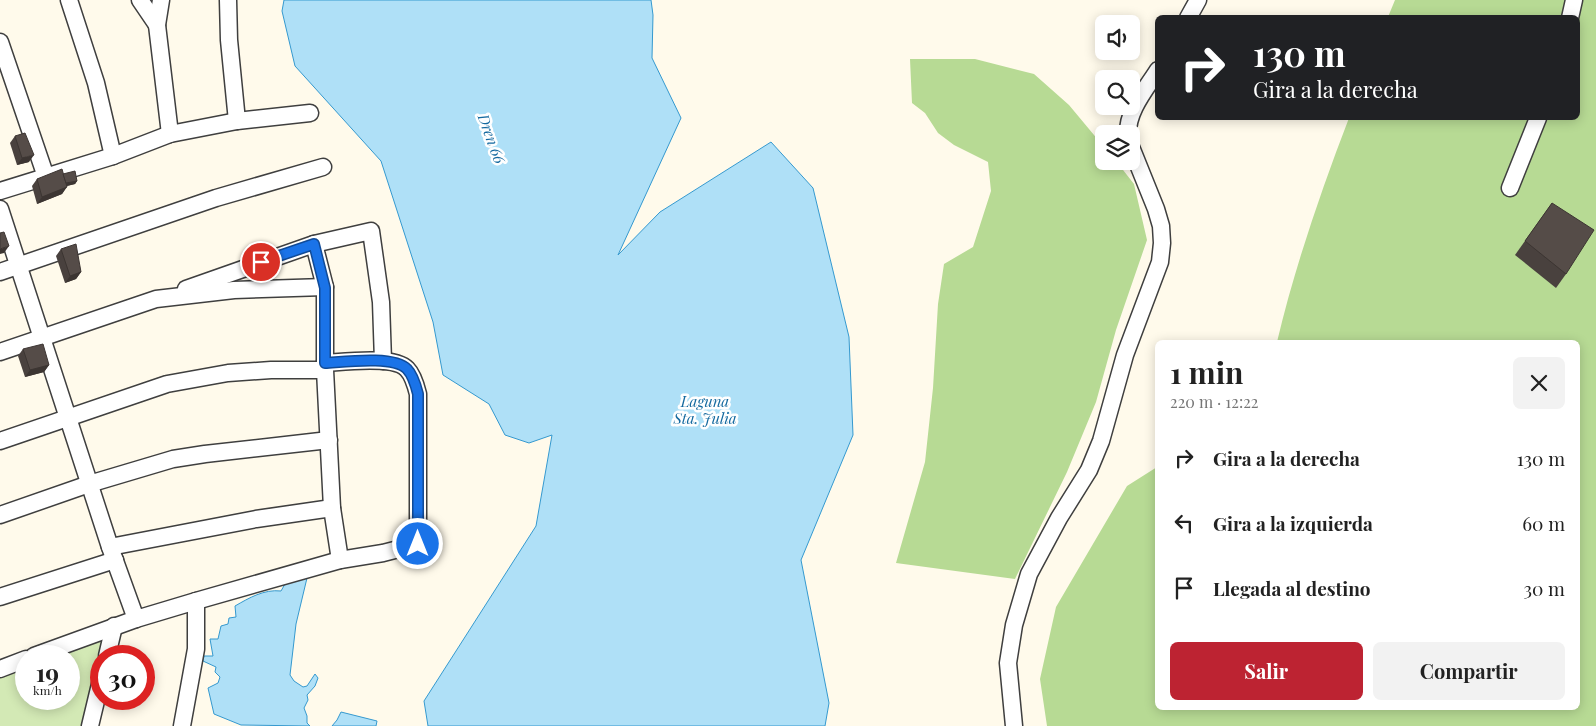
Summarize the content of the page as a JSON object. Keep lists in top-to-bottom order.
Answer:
{
  "water": ["Dren 66", "Laguna Sta. Julia"],
  "page": {
    "turn": ["130 m", "Gira a la derecha"],
    "heading": ["1 min", "220 m · 12:22"],
    "list": [
      {
        "name": "Gira a la derecha",
        "value": "130 m"
      },
      {
        "name": "Gira a la izquierda",
        "value": "60 m"
      },
      {
        "name": "Llegada al destino",
        "value": "30 m"
      }
    ],
    "buttons": ["Salir", "Compartir"],
    "speed": "19 km/h",
    "limit": "30"
  }
}
